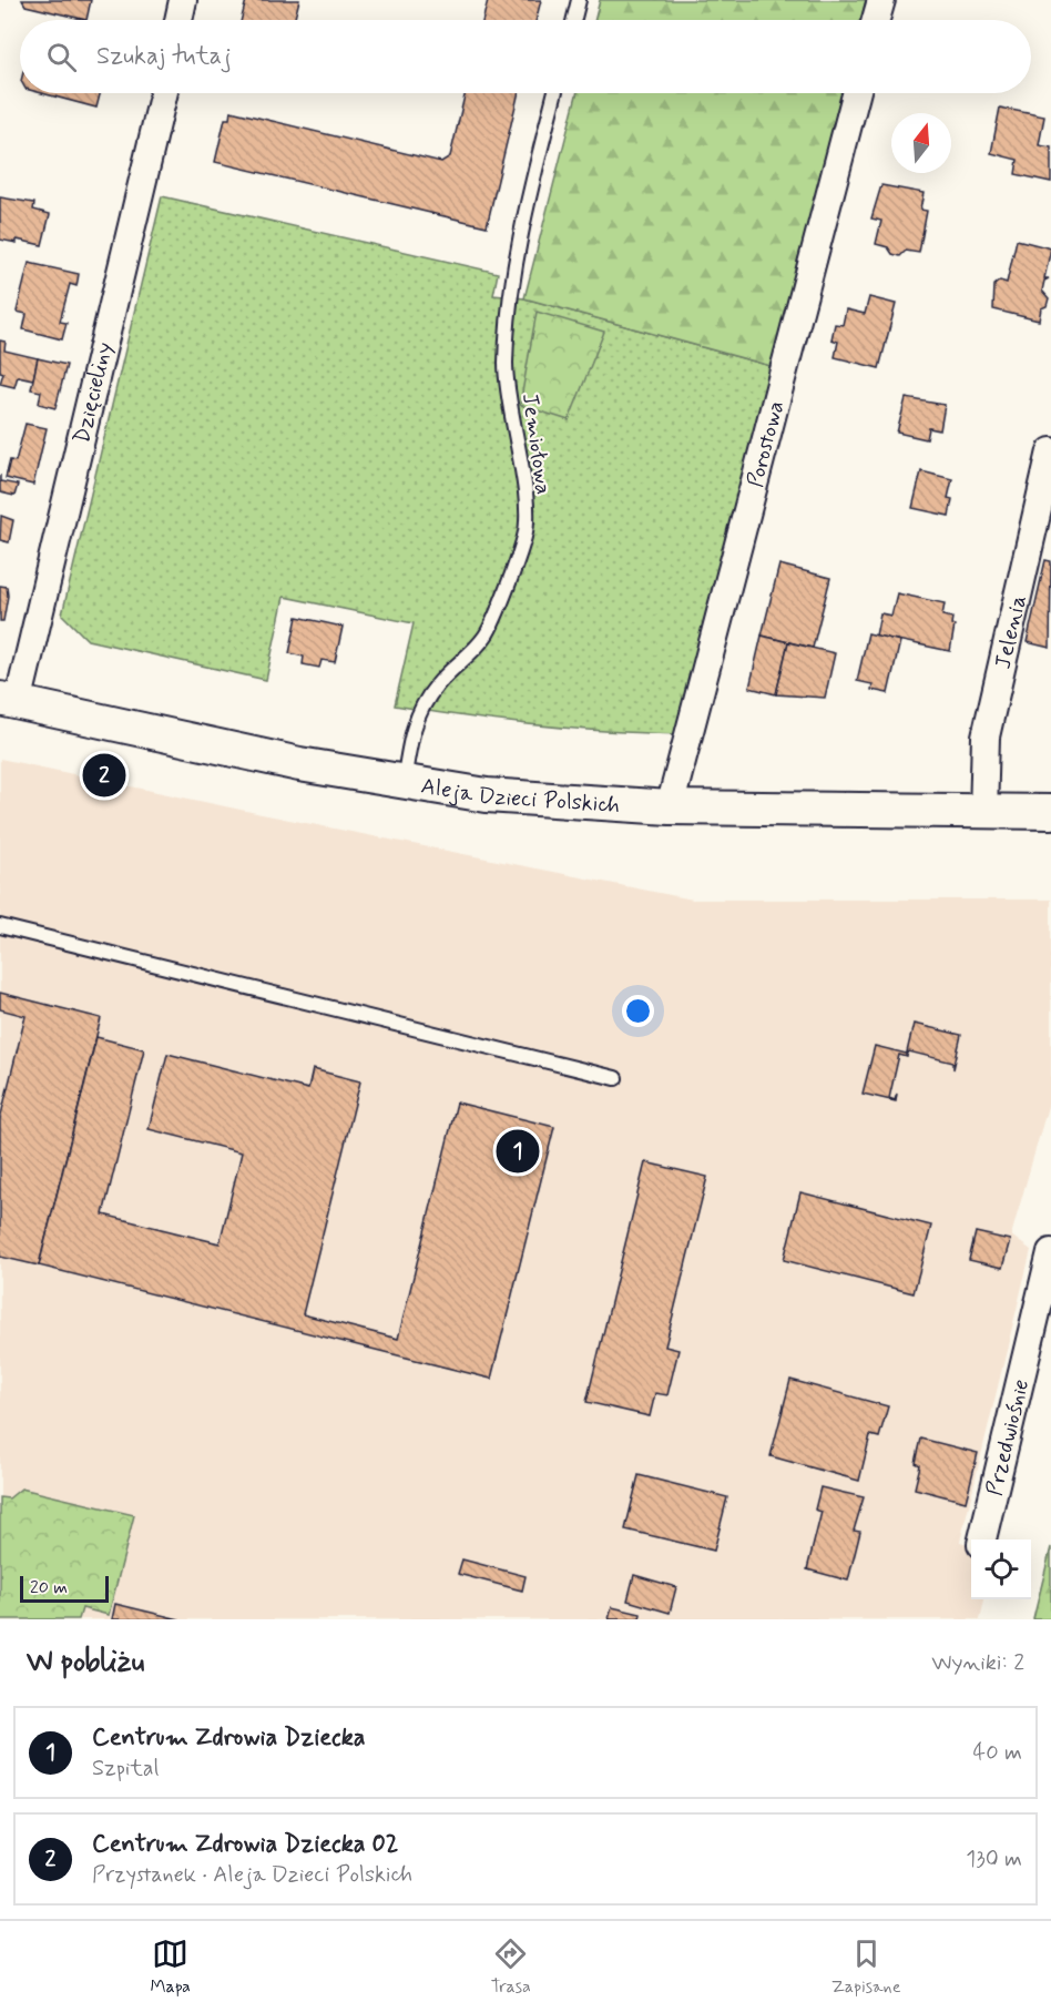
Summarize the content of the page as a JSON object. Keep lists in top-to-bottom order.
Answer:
{
  "streets": {
    "street": [
      "Dzięcieliny",
      "Porostowa",
      "Jelenia",
      "Aleja Dzieci Polskich",
      "Przedwiośnie"
    ],
    "lane": ["Jemiołowa"]
  },
  "crossings": [
    ["Dzięcieliny", "Aleja Dzieci Polskich"],
    ["Jemiołowa", "Aleja Dzieci Polskich"],
    ["Porostowa", "Aleja Dzieci Polskich"],
    ["Jelenia", "Aleja Dzieci Polskich"]
  ],
  "scale_bar": "20 m",
  "north": "top",
  "page": {
    "search": "Szukaj tutaj",
    "pins": ["2", "1"],
    "scale": "20 m",
    "heading": ["W pobliżu", "Wyniki: 2"],
    "list": [
      {
        "mark": "1",
        "name": "Centrum Zdrowia Dziecka",
        "note": "Szpital",
        "value": "40 m"
      },
      {
        "mark": "2",
        "name": "Centrum Zdrowia Dziecka 02",
        "note": "Przystanek · Aleja Dzieci Polskich",
        "value": "130 m"
      }
    ],
    "nav": ["Mapa", "Trasa", "Zapisane"]
  }
}
